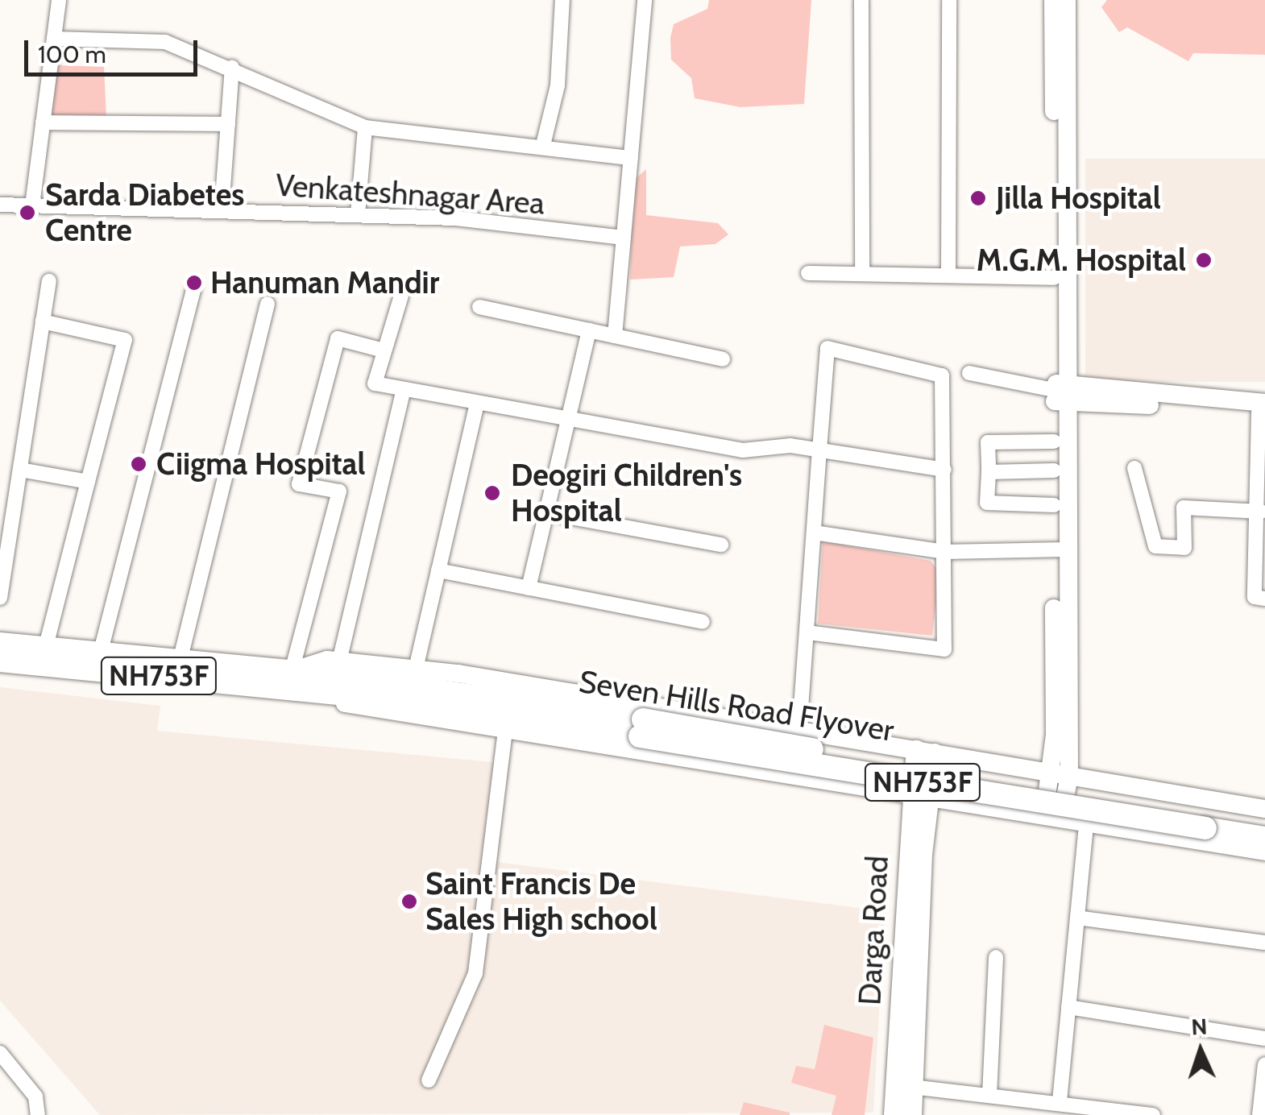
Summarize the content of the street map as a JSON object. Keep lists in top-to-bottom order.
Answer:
{
  "streets": {
    "highway": ["NH753F", "Seven Hills Road Flyover"],
    "main road": ["Darga Road"],
    "street": ["Venkateshnagar Area"]
  },
  "crossings": [
    ["NH753F", "Seven Hills Road Flyover"]
  ],
  "places": [
    "Jilla Hospital",
    "Sarda Diabetes Centre",
    "M.G.M. Hospital",
    "Hanuman Mandir",
    "Ciigma Hospital",
    "Deogiri Children's Hospital",
    "Saint Francis De Sales High school"
  ],
  "scale_bar": "100 m",
  "north": "top"
}
